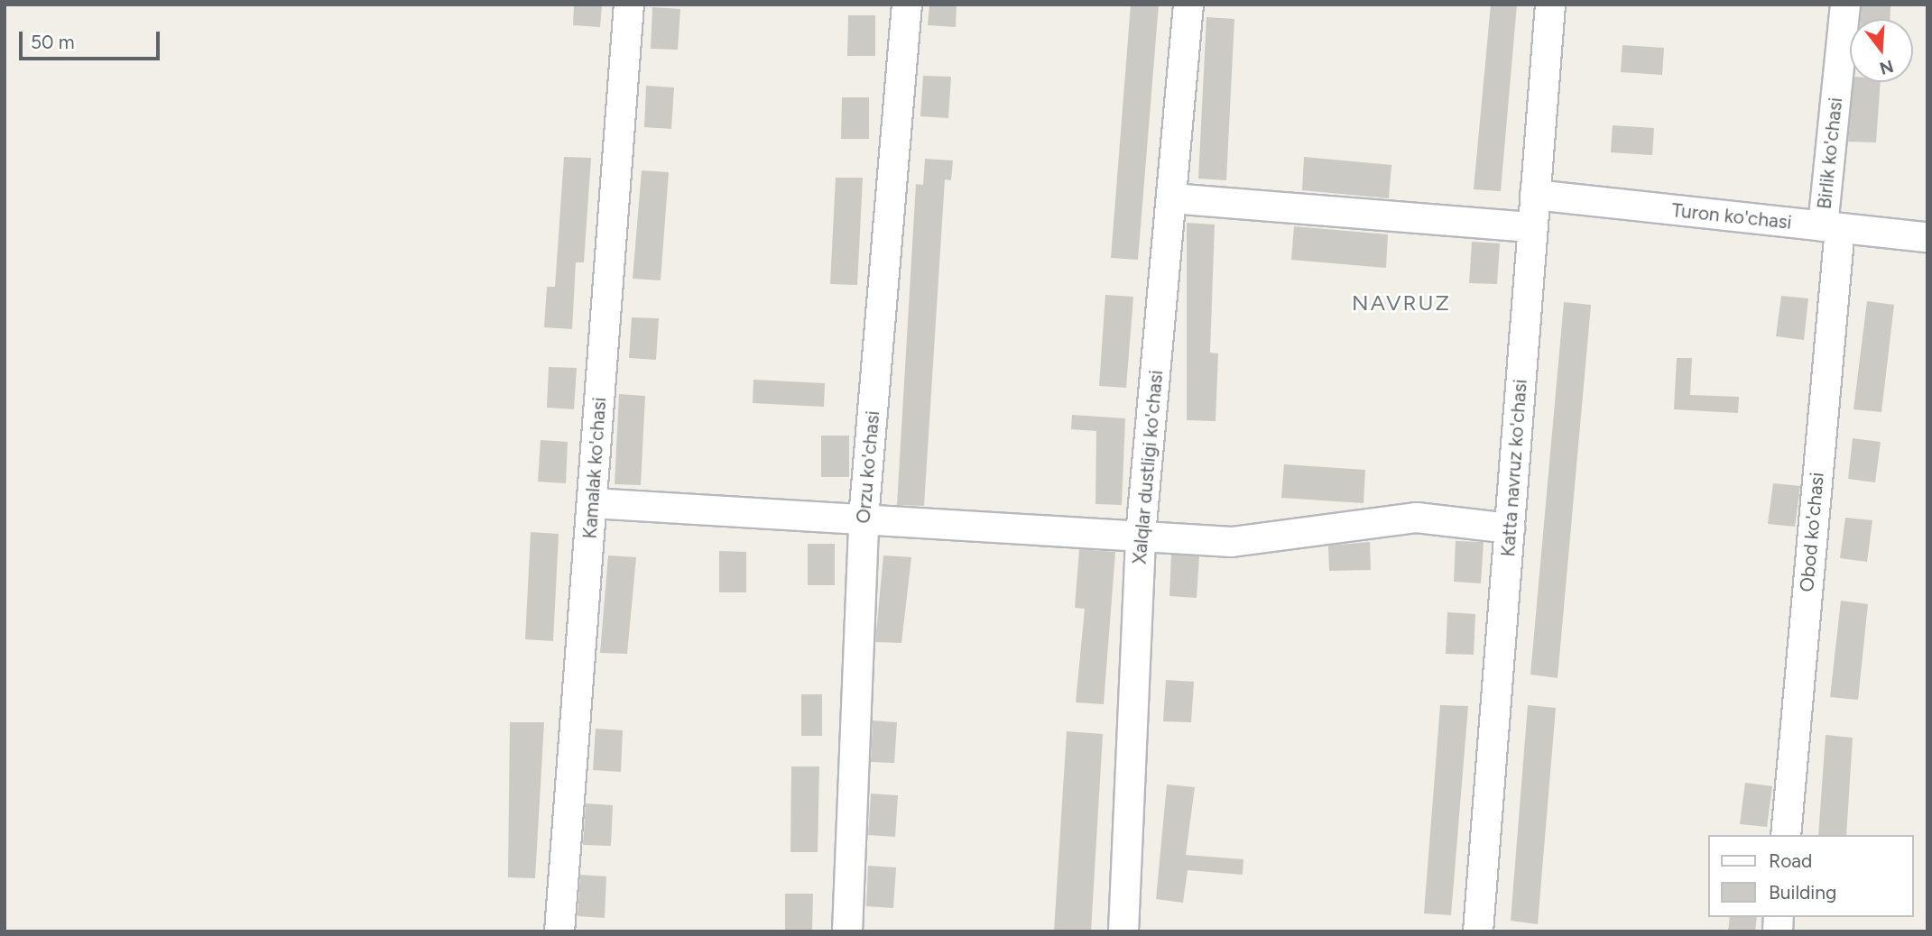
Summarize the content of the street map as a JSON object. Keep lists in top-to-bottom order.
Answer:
{
  "streets": {
    "street": [
      "Birlik ko'chasi",
      "Turon ko'chasi",
      "Orzu ko'chasi",
      "Xalqlar dustligi ko'chasi",
      "Kamalak ko'chasi",
      "Katta navruz ko'chasi",
      "Obod ko'chasi"
    ]
  },
  "crossings": [
    ["Birlik ko'chasi", "Turon ko'chasi"],
    ["Birlik ko'chasi", "Obod ko'chasi"],
    ["Turon ko'chasi", "Katta navruz ko'chasi"],
    ["Turon ko'chasi", "Obod ko'chasi"]
  ],
  "districts": ["NAVRUZ"],
  "legend": ["Road", "Building"],
  "scale_bar": "50 m",
  "north": "bottom"
}
